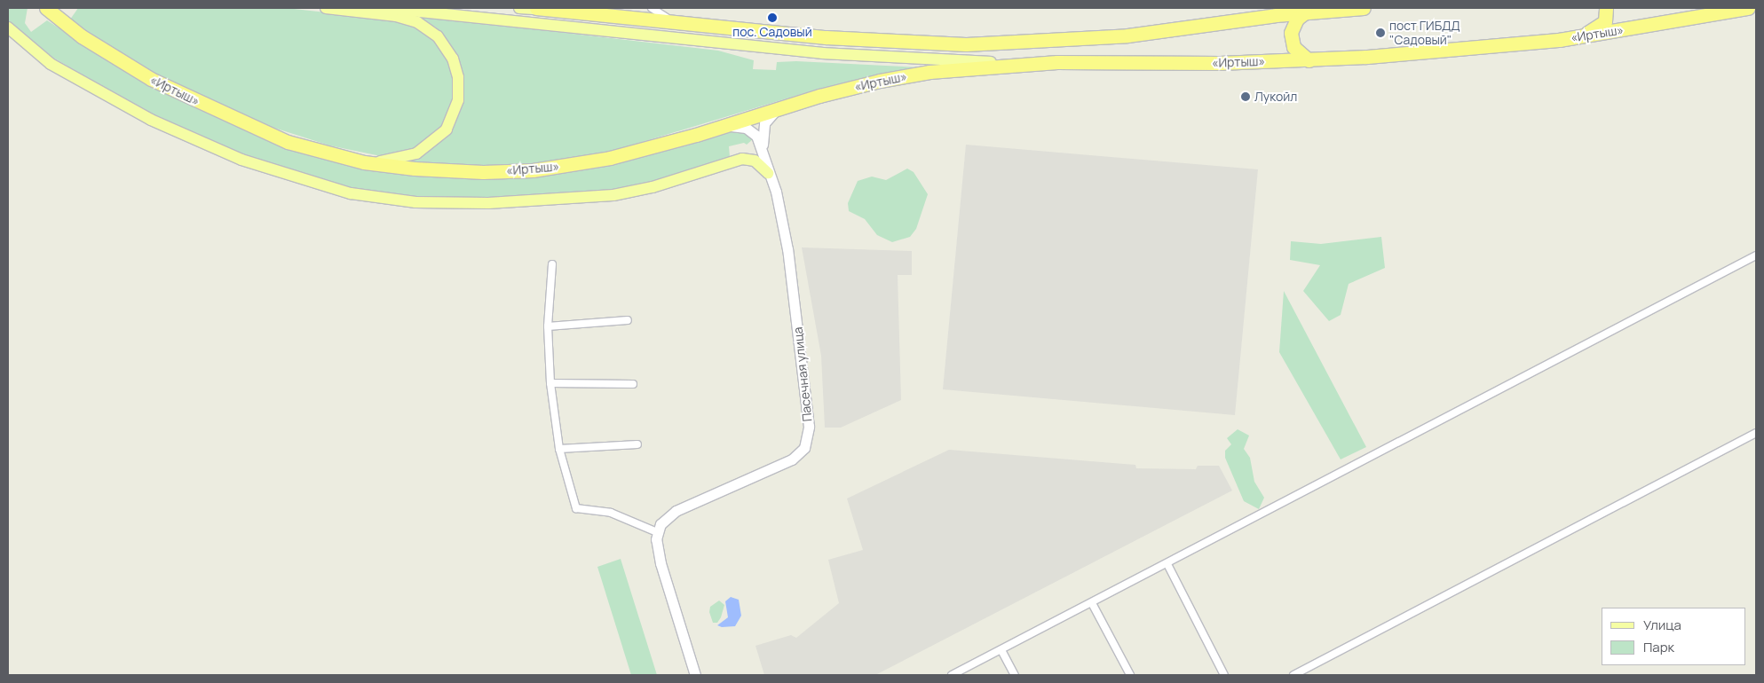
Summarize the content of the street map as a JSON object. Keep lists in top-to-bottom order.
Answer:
{
  "streets": {
    "highway": ["«Иртыш»"],
    "main road": ["Пасечная улица"]
  },
  "places": ["пос. Садовый", "пост ГИБДД \"Садовый\"", "Лукойл"],
  "legend": ["Улица", "Парк"]
}
